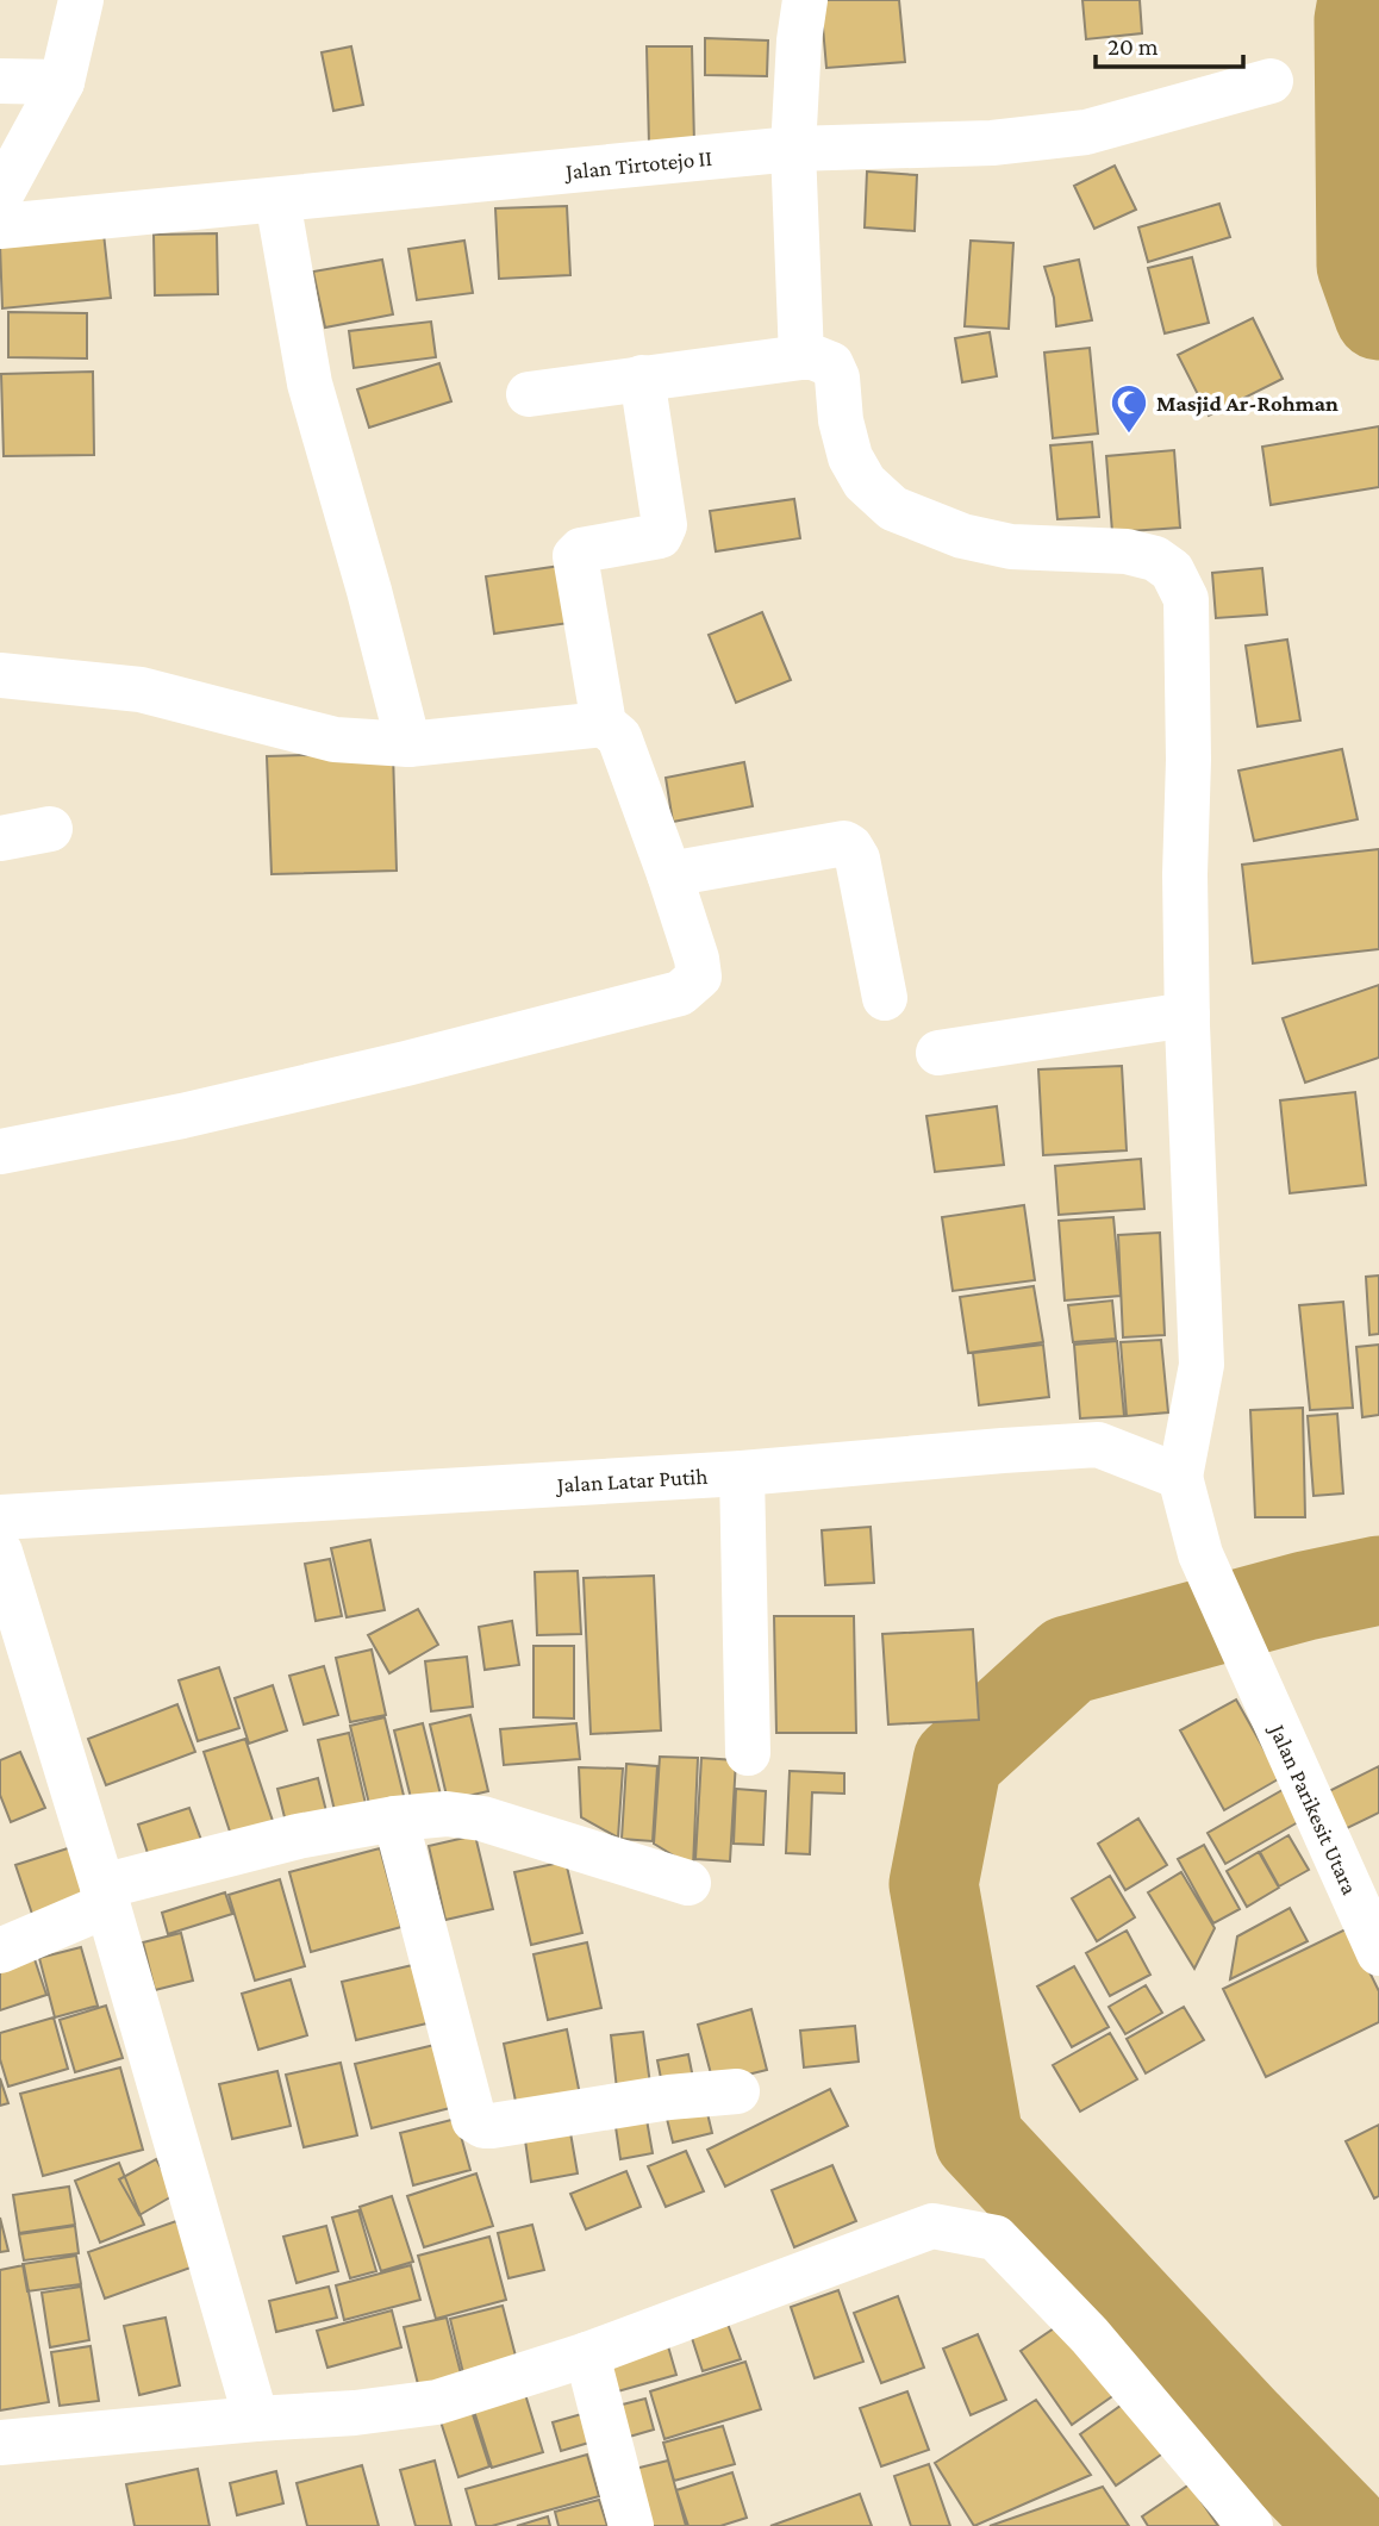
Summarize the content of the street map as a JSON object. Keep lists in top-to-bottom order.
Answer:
{
  "streets": {
    "street": ["Jalan Tirtotejo II", "Jalan Latar Putih", "Jalan Parikesit Utara"]
  },
  "crossings": [
    ["Jalan Latar Putih", "Jalan Parikesit Utara"]
  ],
  "places": {
    "mosque": ["Masjid Ar-Rohman"]
  },
  "scale_bar": "20 m"
}
